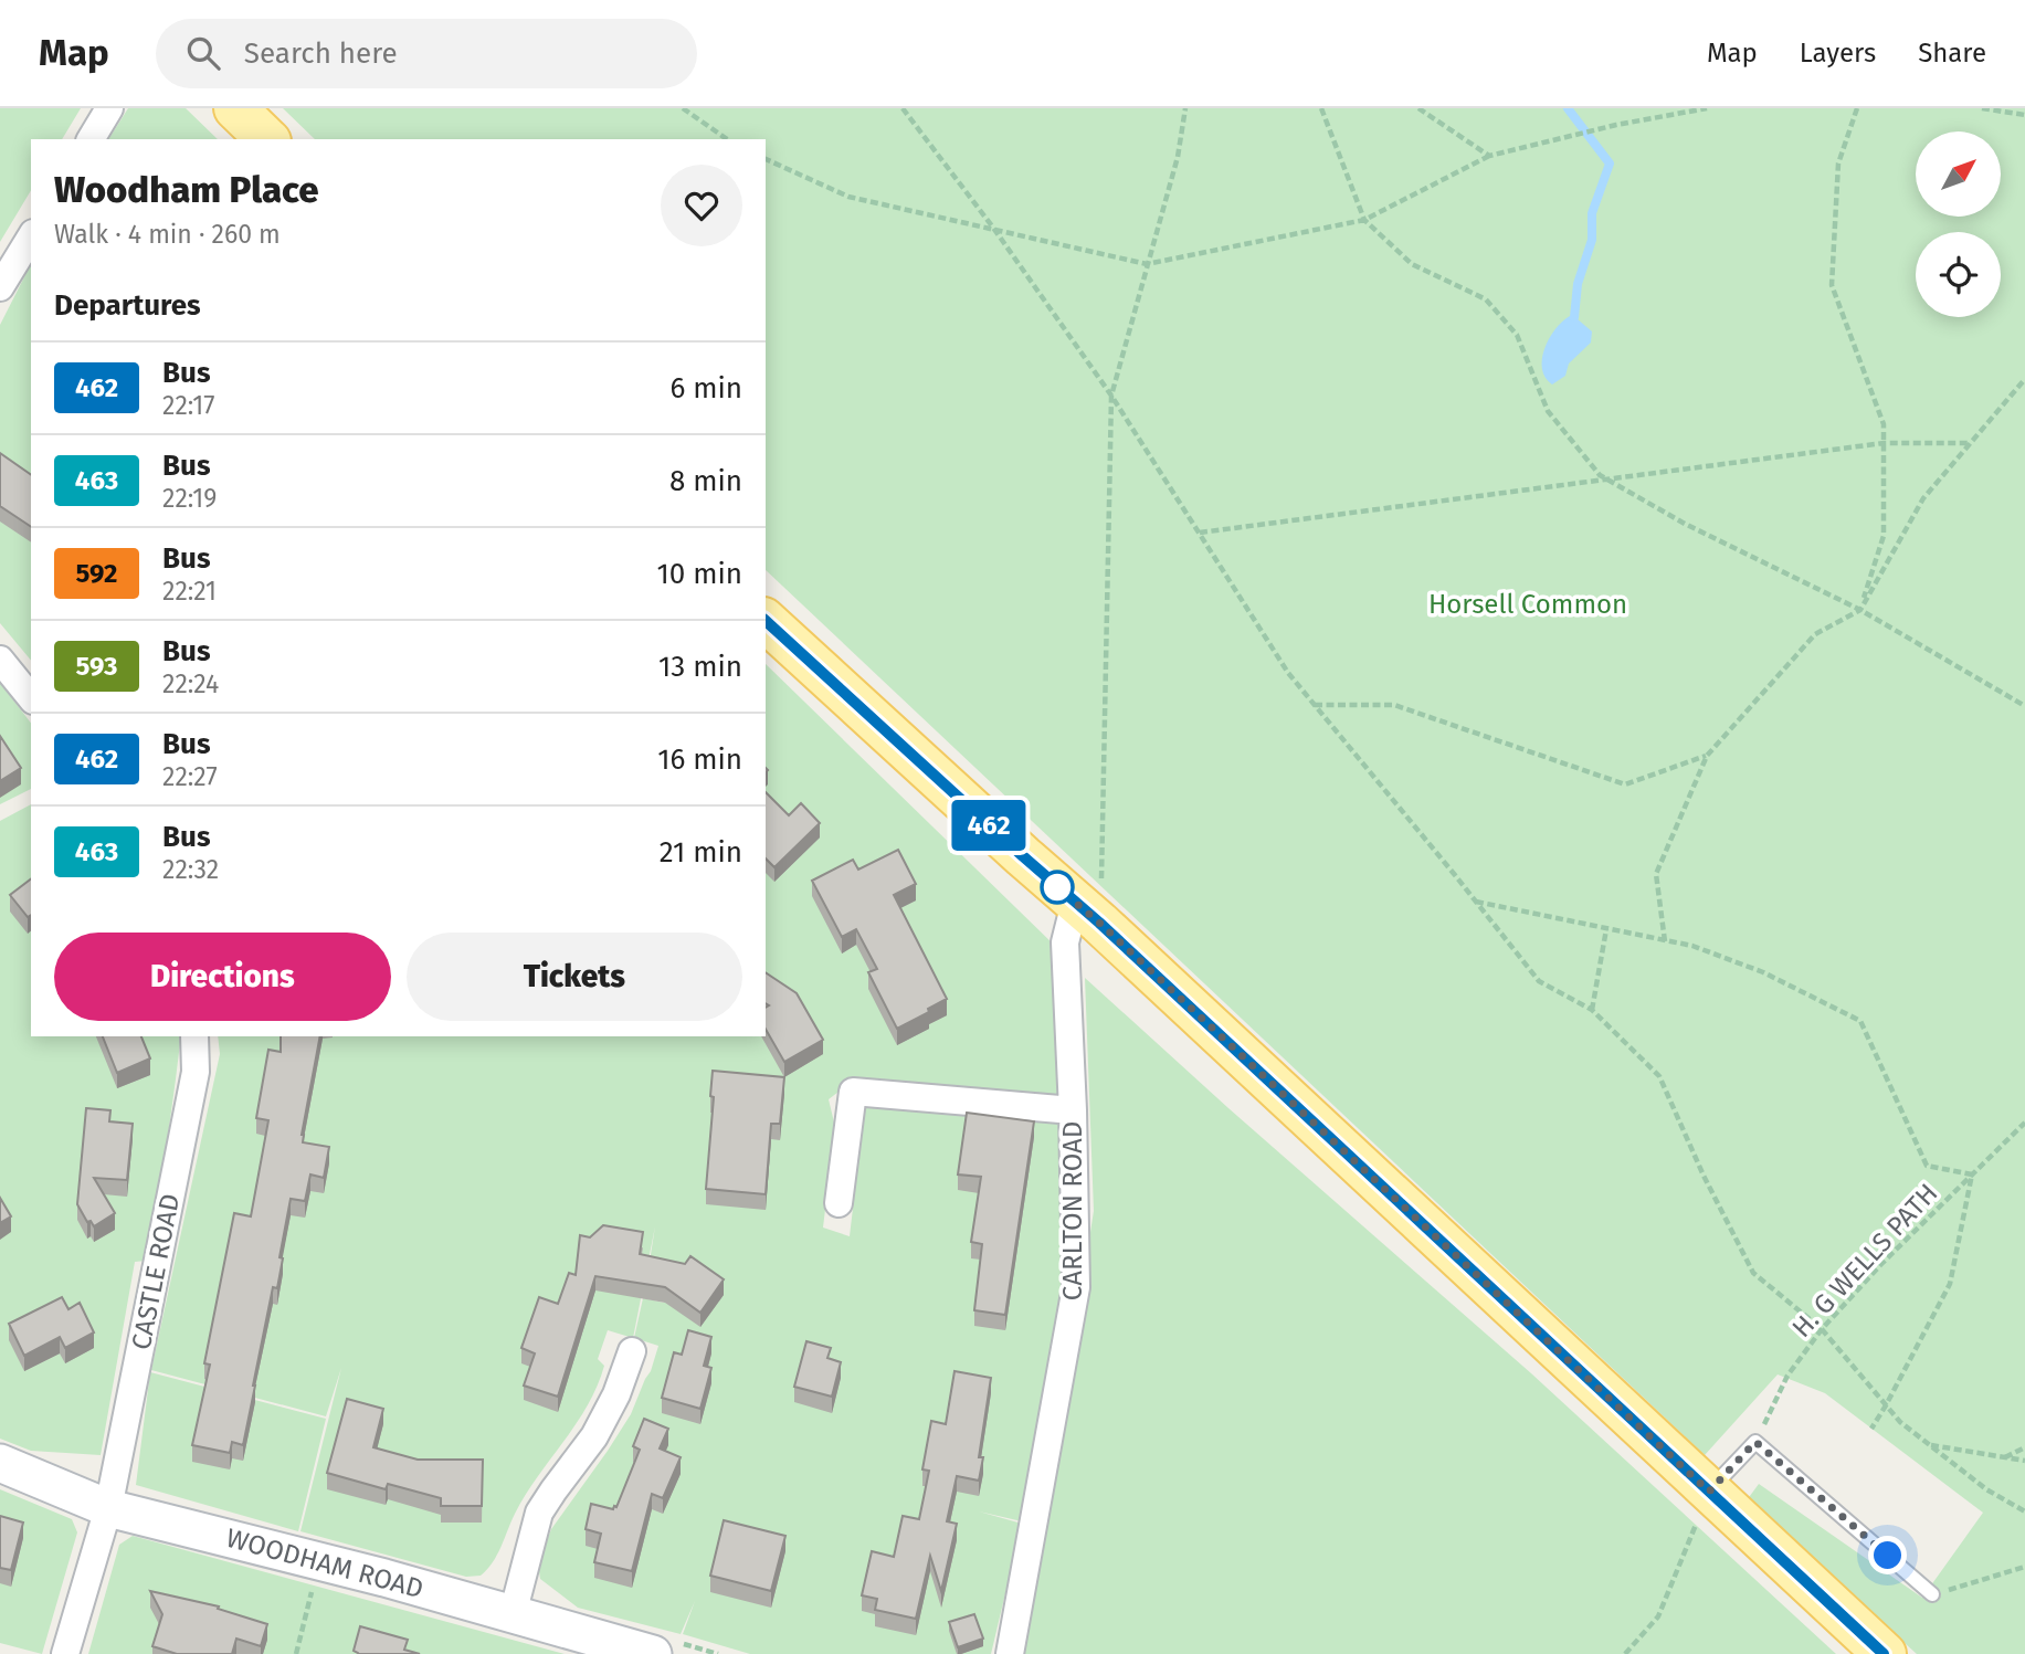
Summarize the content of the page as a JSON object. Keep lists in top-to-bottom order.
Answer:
{
  "streets": {
    "street": ["CARLTON ROAD", "CASTLE ROAD", "WOODHAM ROAD"],
    "path": ["H. G WELLS PATH"]
  },
  "crossings": [
    ["CASTLE ROAD", "WOODHAM ROAD"]
  ],
  "parks": ["Horsell Common"],
  "lines": ["bus line 462"],
  "north": "top right",
  "page": {
    "header": "Map",
    "search": "Search here",
    "nav": ["Map", "Layers", "Share"],
    "on_map": "462",
    "heading": [
      ["Woodham Place", "Walk · 4 min · 260 m"],
      "Departures"
    ],
    "list": [
      {
        "mark": "462",
        "name": "Bus",
        "note": "22:17",
        "value": "6 min"
      },
      {
        "mark": "463",
        "name": "Bus",
        "note": "22:19",
        "value": "8 min"
      },
      {
        "mark": "592",
        "name": "Bus",
        "note": "22:21",
        "value": "10 min"
      },
      {
        "mark": "593",
        "name": "Bus",
        "note": "22:24",
        "value": "13 min"
      },
      {
        "mark": "462",
        "name": "Bus",
        "note": "22:27",
        "value": "16 min"
      },
      {
        "mark": "463",
        "name": "Bus",
        "note": "22:32",
        "value": "21 min"
      }
    ],
    "buttons": ["Directions", "Tickets"]
  }
}
